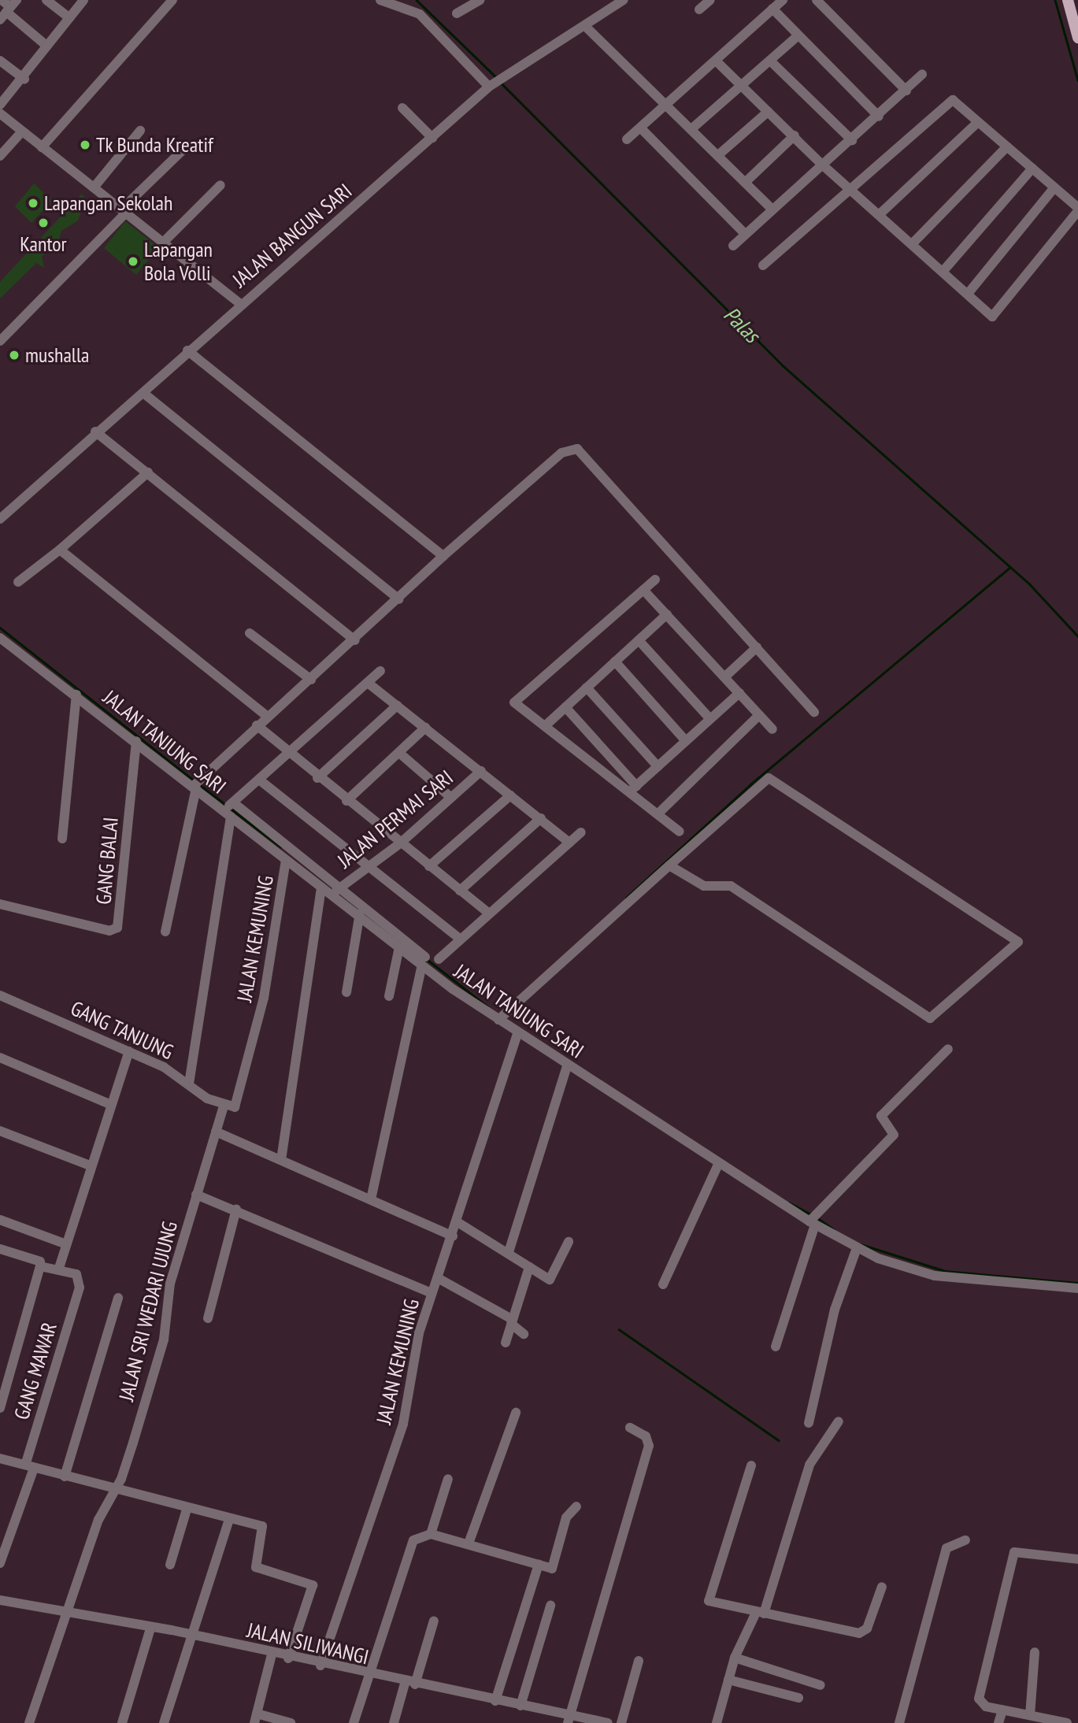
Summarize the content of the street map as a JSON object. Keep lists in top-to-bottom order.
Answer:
{
  "streets": {
    "street": [
      "JALAN BANGUN SARI",
      "JALAN TANJUNG SARI",
      "JALAN PERMAI SARI",
      "GANG BALAI",
      "JALAN KEMUNING",
      "GANG TANJUNG",
      "JALAN SRI WEDARI UJUNG",
      "GANG MAWAR",
      "JALAN SILIWANGI"
    ]
  },
  "crossings": [
    ["JALAN TANJUNG SARI", "JALAN PERMAI SARI"],
    ["JALAN TANJUNG SARI", "GANG BALAI"],
    ["JALAN TANJUNG SARI", "JALAN KEMUNING"],
    ["JALAN KEMUNING", "GANG TANJUNG"],
    ["JALAN KEMUNING", "JALAN SRI WEDARI UJUNG"],
    ["JALAN KEMUNING", "JALAN SILIWANGI"],
    ["GANG TANJUNG", "JALAN SRI WEDARI UJUNG"],
    ["JALAN SRI WEDARI UJUNG", "JALAN SILIWANGI"]
  ],
  "water": ["Palas"],
  "places": [
    "Tk Bunda Kreatif",
    "Lapangan Sekolah",
    "Kantor",
    "Lapangan Bola Volli",
    "mushalla"
  ]
}
